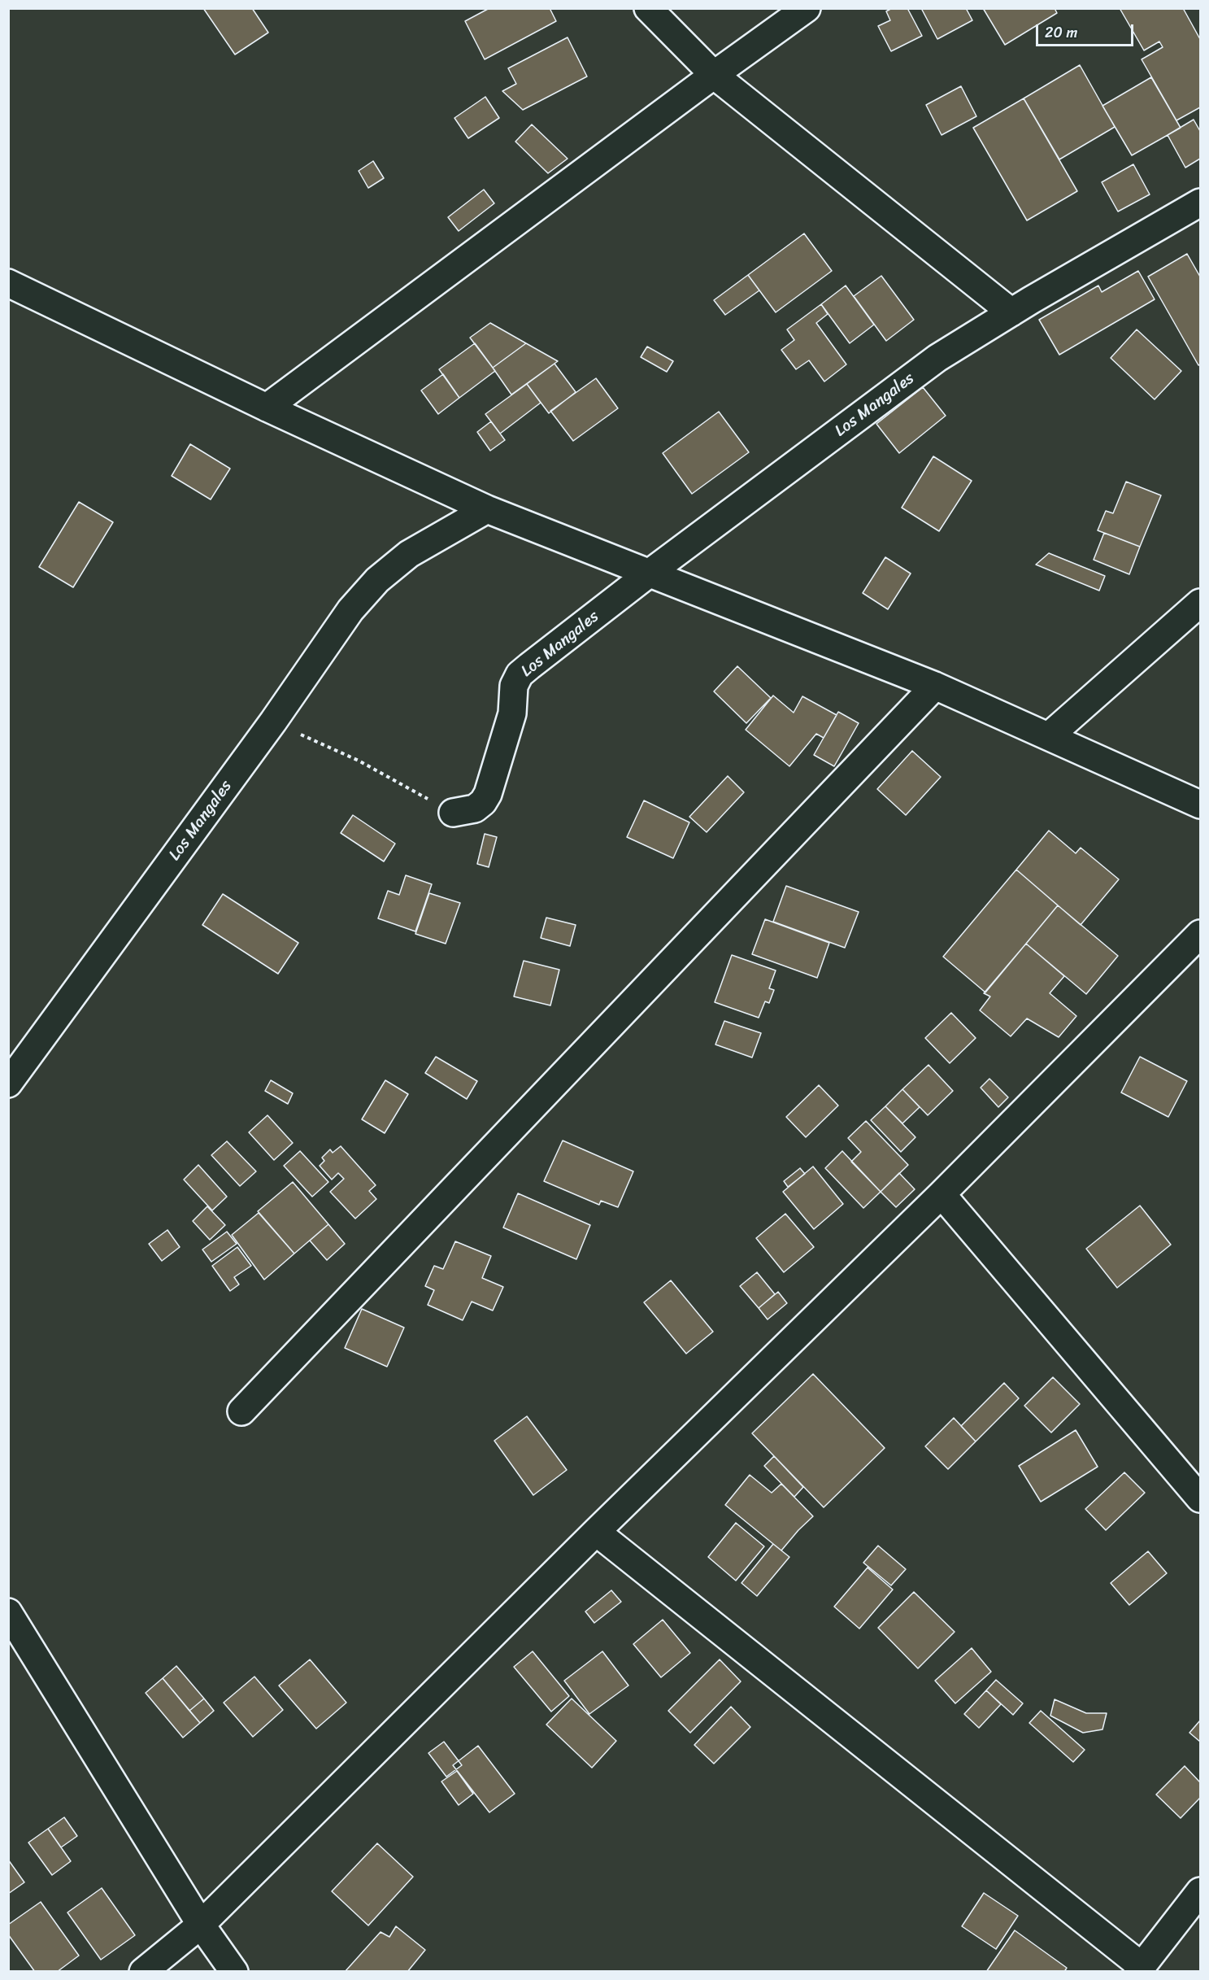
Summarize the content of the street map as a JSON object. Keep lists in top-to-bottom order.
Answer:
{
  "streets": {
    "street": ["Los Mangales"]
  },
  "scale_bar": "20 m"
}
